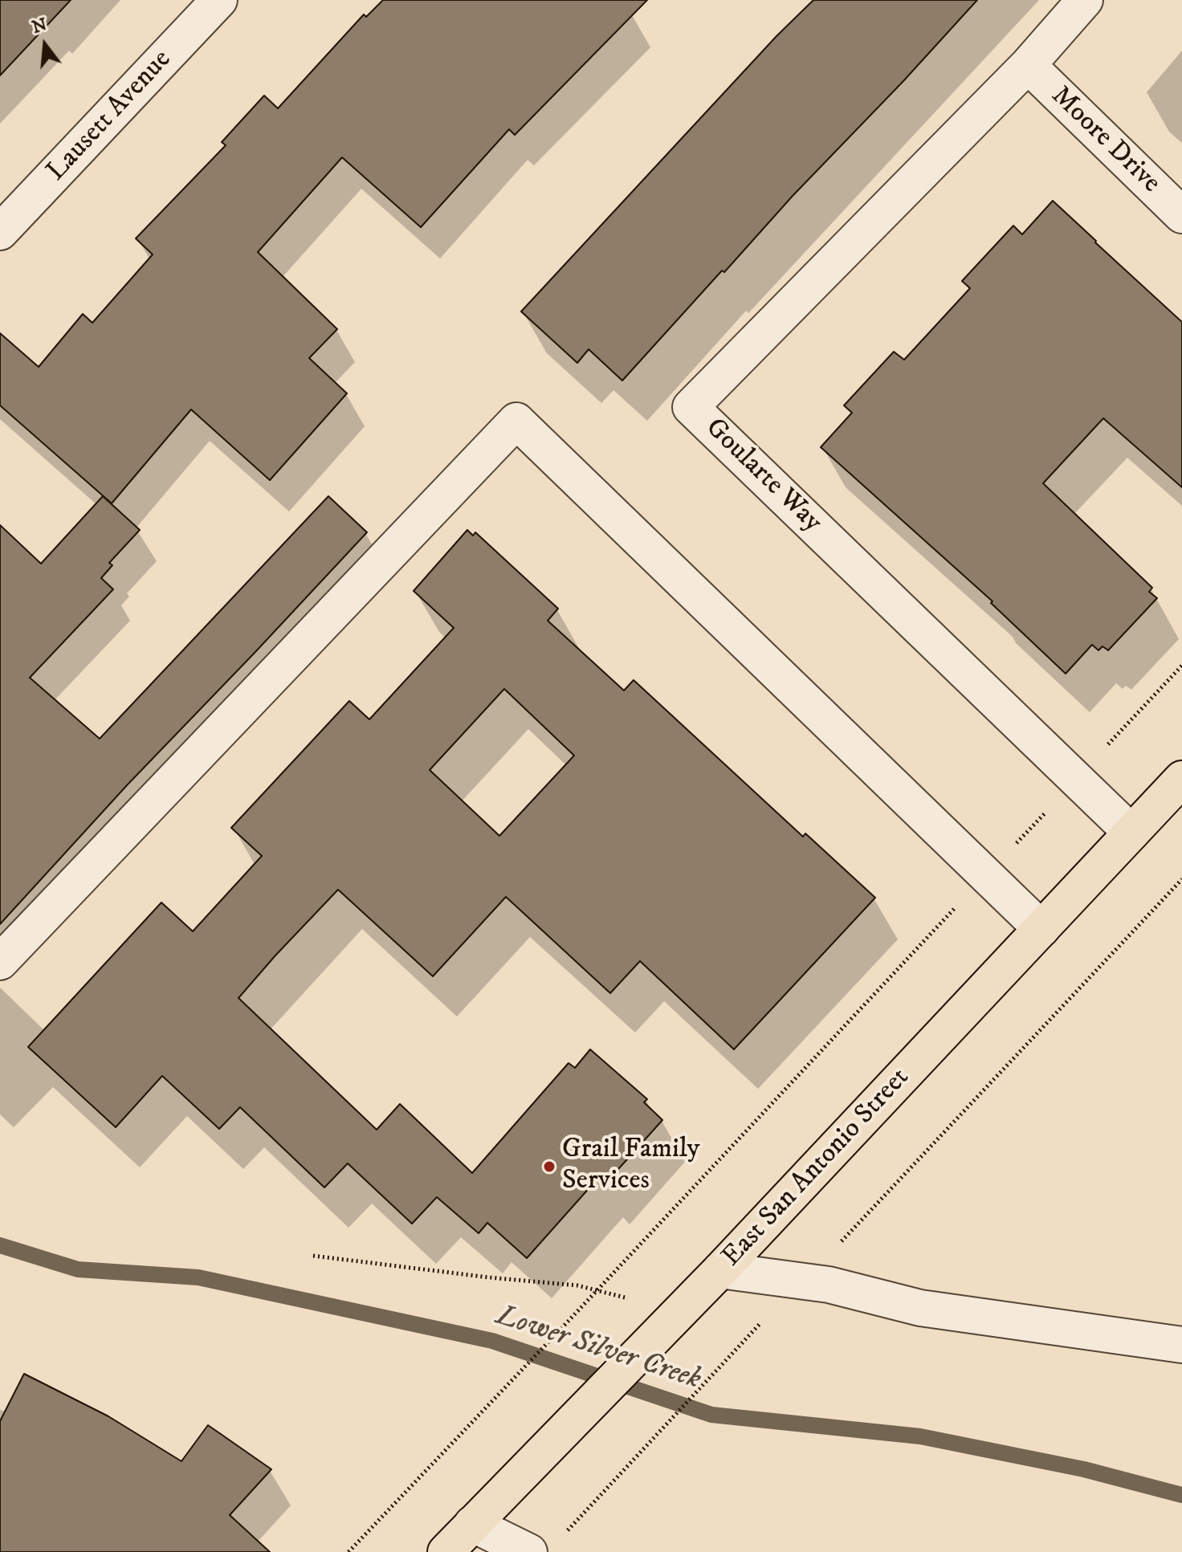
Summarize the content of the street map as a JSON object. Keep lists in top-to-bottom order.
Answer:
{
  "streets": {
    "main road": ["East San Antonio Street"],
    "street": ["Lausett Avenue", "Moore Drive", "Goularte Way"]
  },
  "crossings": [
    ["Moore Drive", "Goularte Way"],
    ["Goularte Way", "East San Antonio Street"]
  ],
  "water": ["Lower Silver Creek"],
  "places": ["Grail Family Services"],
  "north": "top"
}
